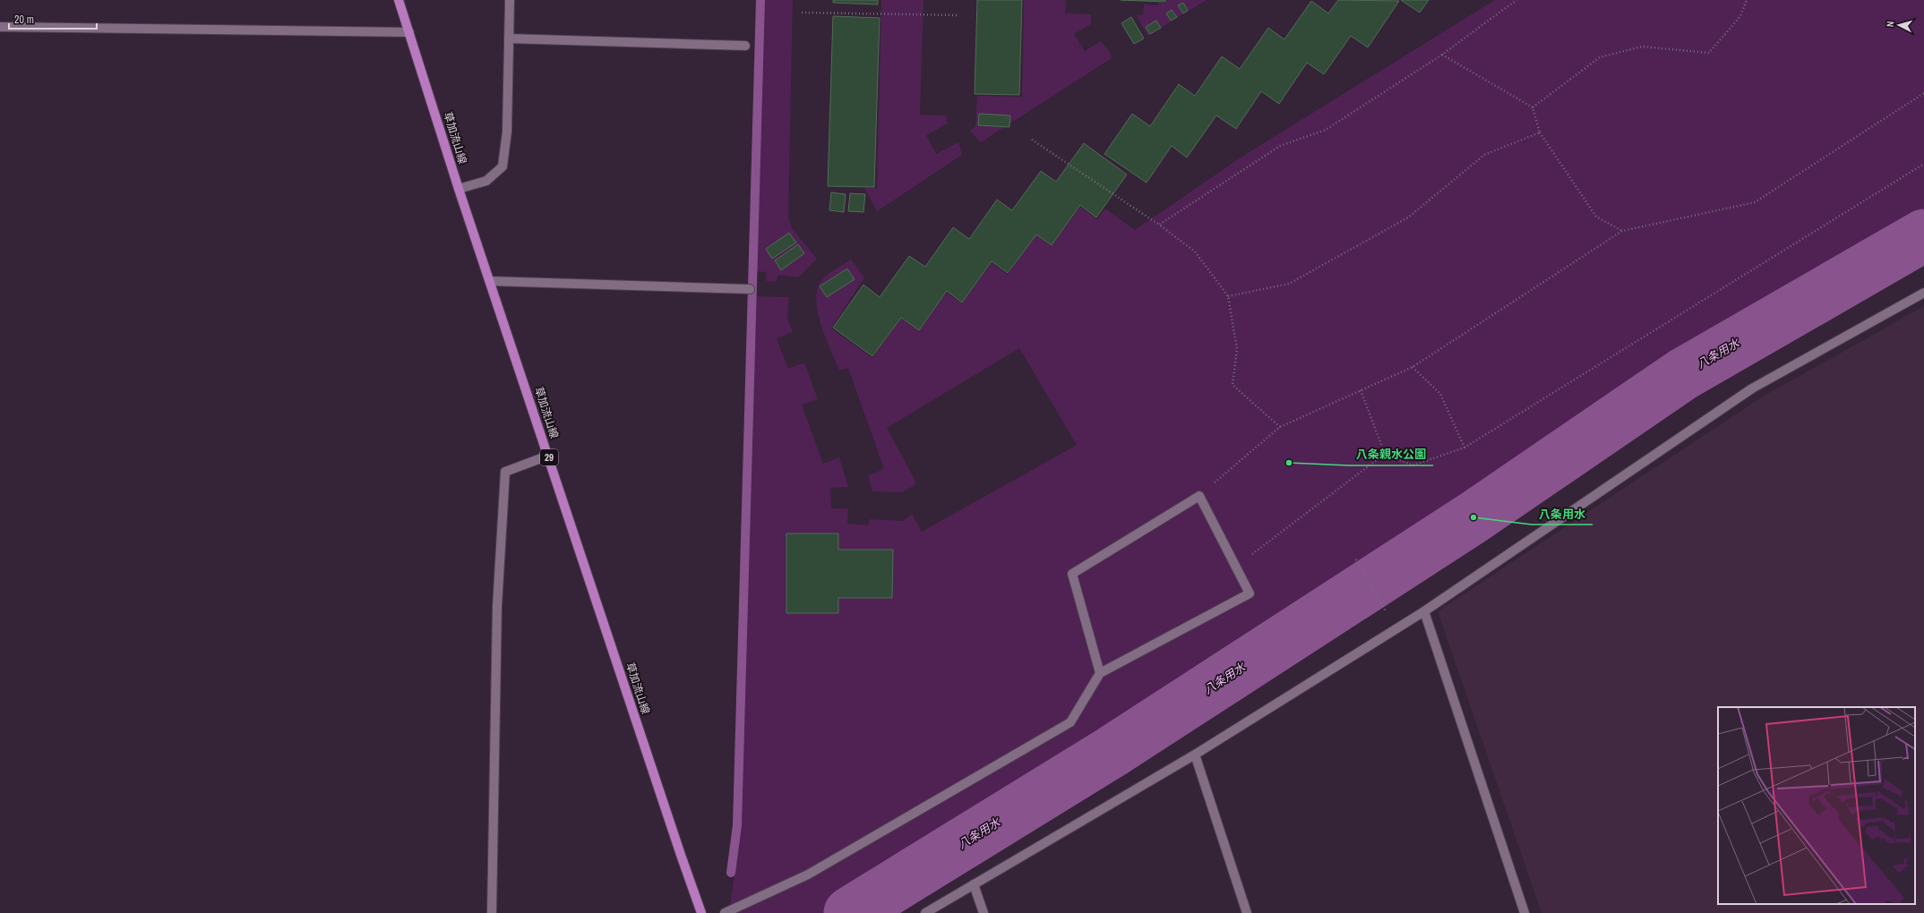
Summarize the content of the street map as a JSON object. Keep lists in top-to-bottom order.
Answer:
{
  "streets": {
    "main road": ["草加流山線", "29"]
  },
  "water": ["八条用水"],
  "places": ["八条親水公園", "八条用水"],
  "scale_bar": "20 m",
  "north": "left"
}
